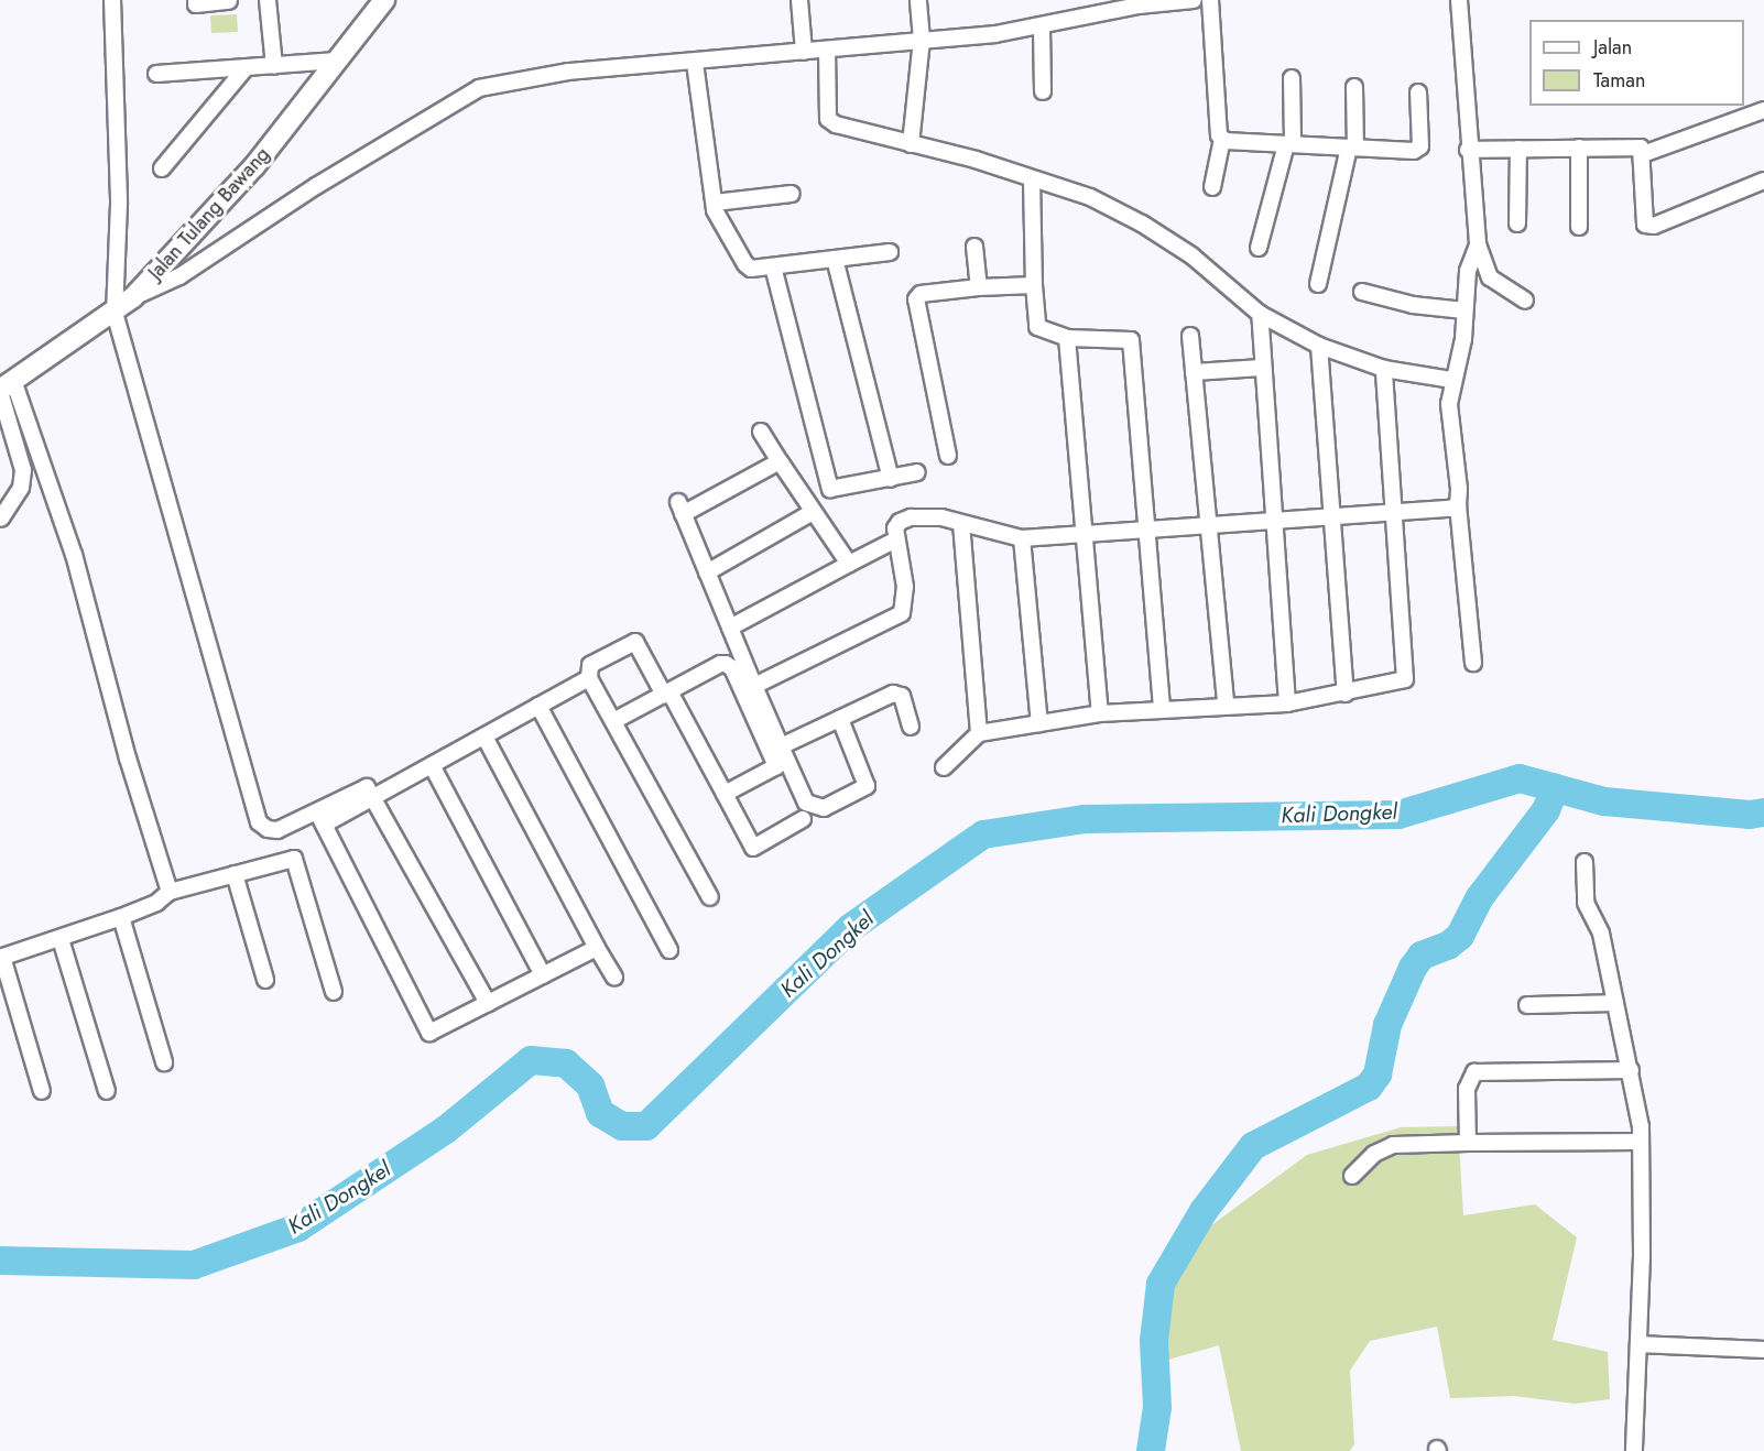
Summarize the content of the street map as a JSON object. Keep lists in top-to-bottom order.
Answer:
{
  "streets": {
    "street": ["Jalan Tulang Bawang"]
  },
  "water": ["Kali Dongkel"],
  "legend": ["Jalan", "Taman"]
}
